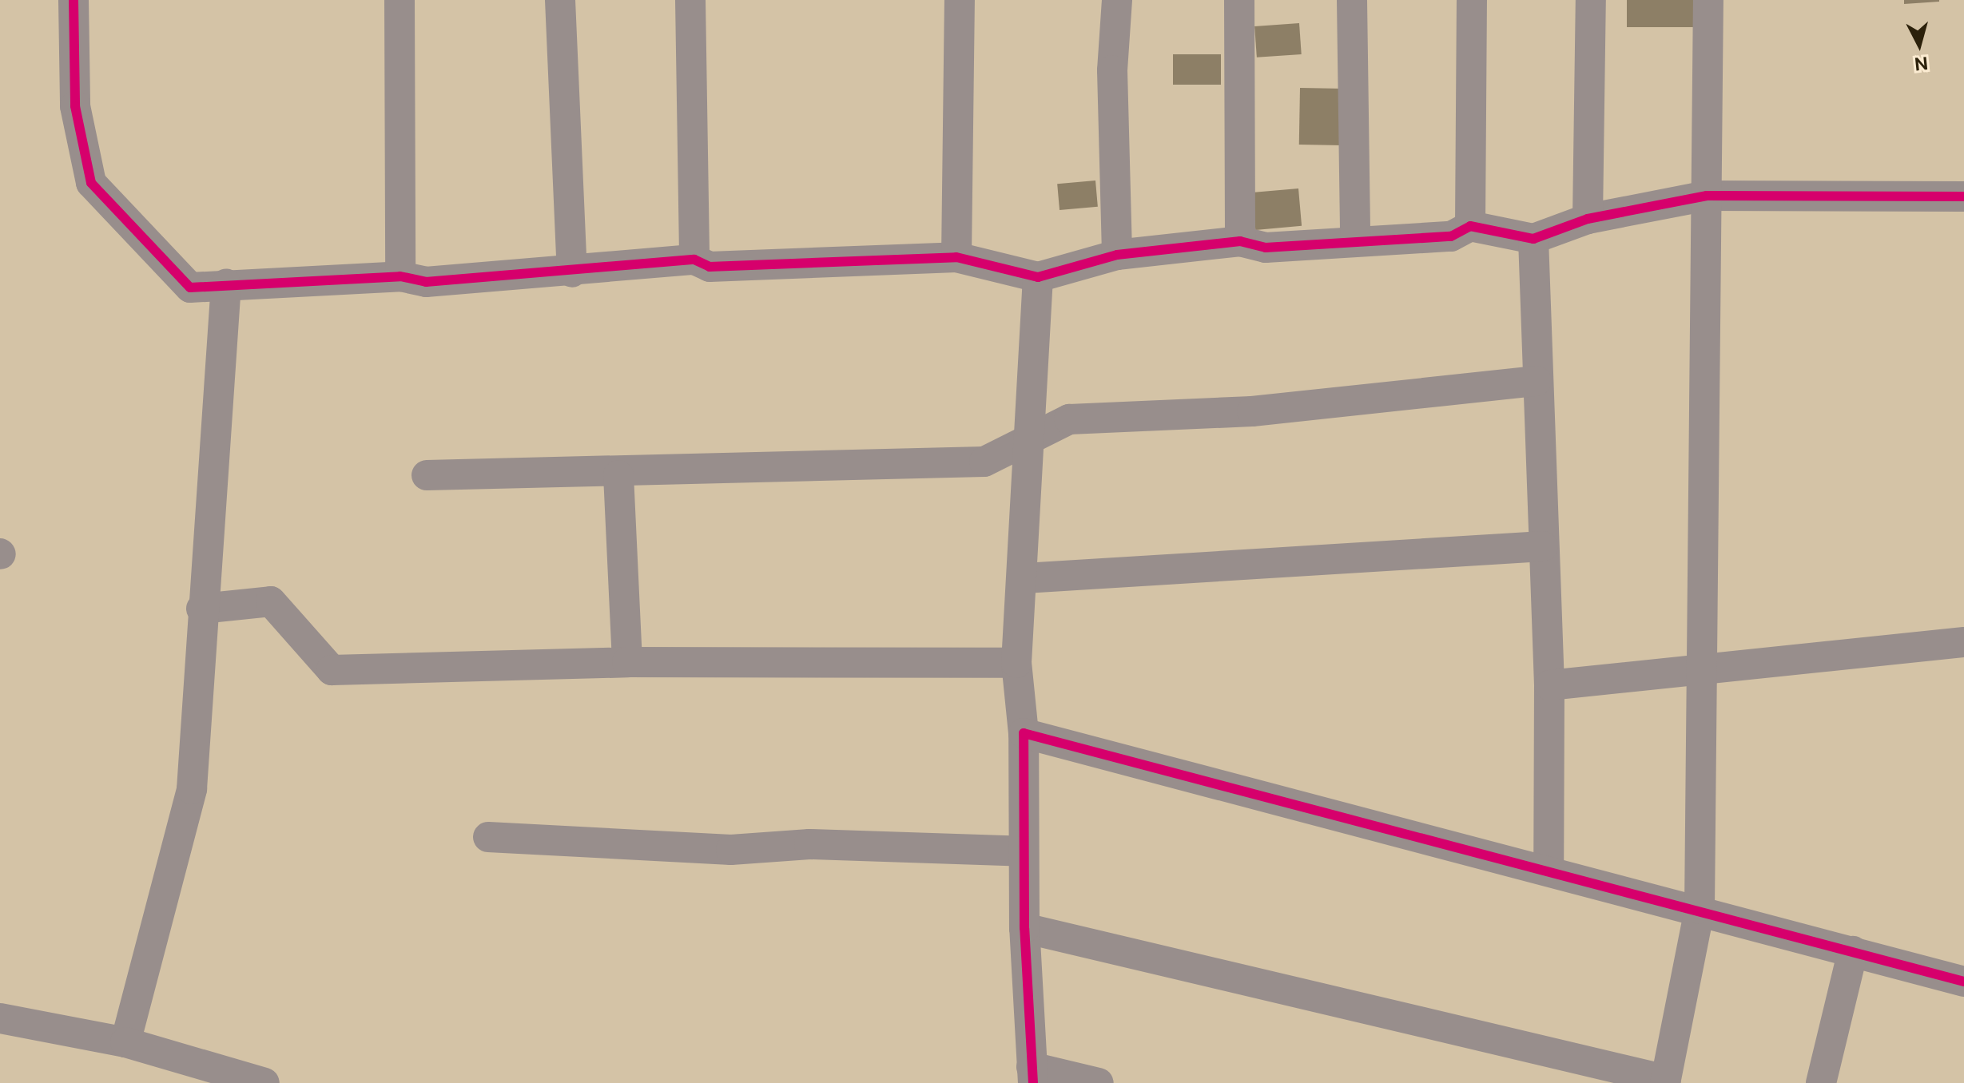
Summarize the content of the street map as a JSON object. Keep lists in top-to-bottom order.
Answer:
{
  "north": "bottom"
}
